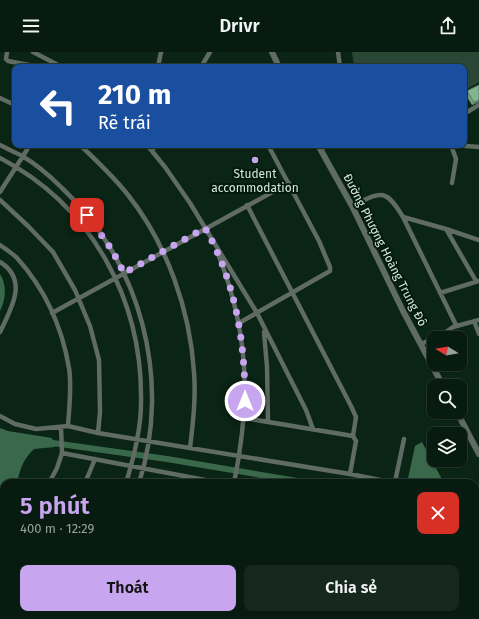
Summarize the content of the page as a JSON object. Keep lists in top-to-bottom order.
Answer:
{
  "streets": {
    "street": ["Đường Phượng Hoàng Trung Đô"]
  },
  "places": ["Student accommodation"],
  "north": "left",
  "page": {
    "header": "Drivr",
    "turn": ["210 m", "Rẽ trái"],
    "heading": ["5 phút", "400 m · 12:29"],
    "buttons": ["Thoát", "Chia sẻ"]
  }
}
